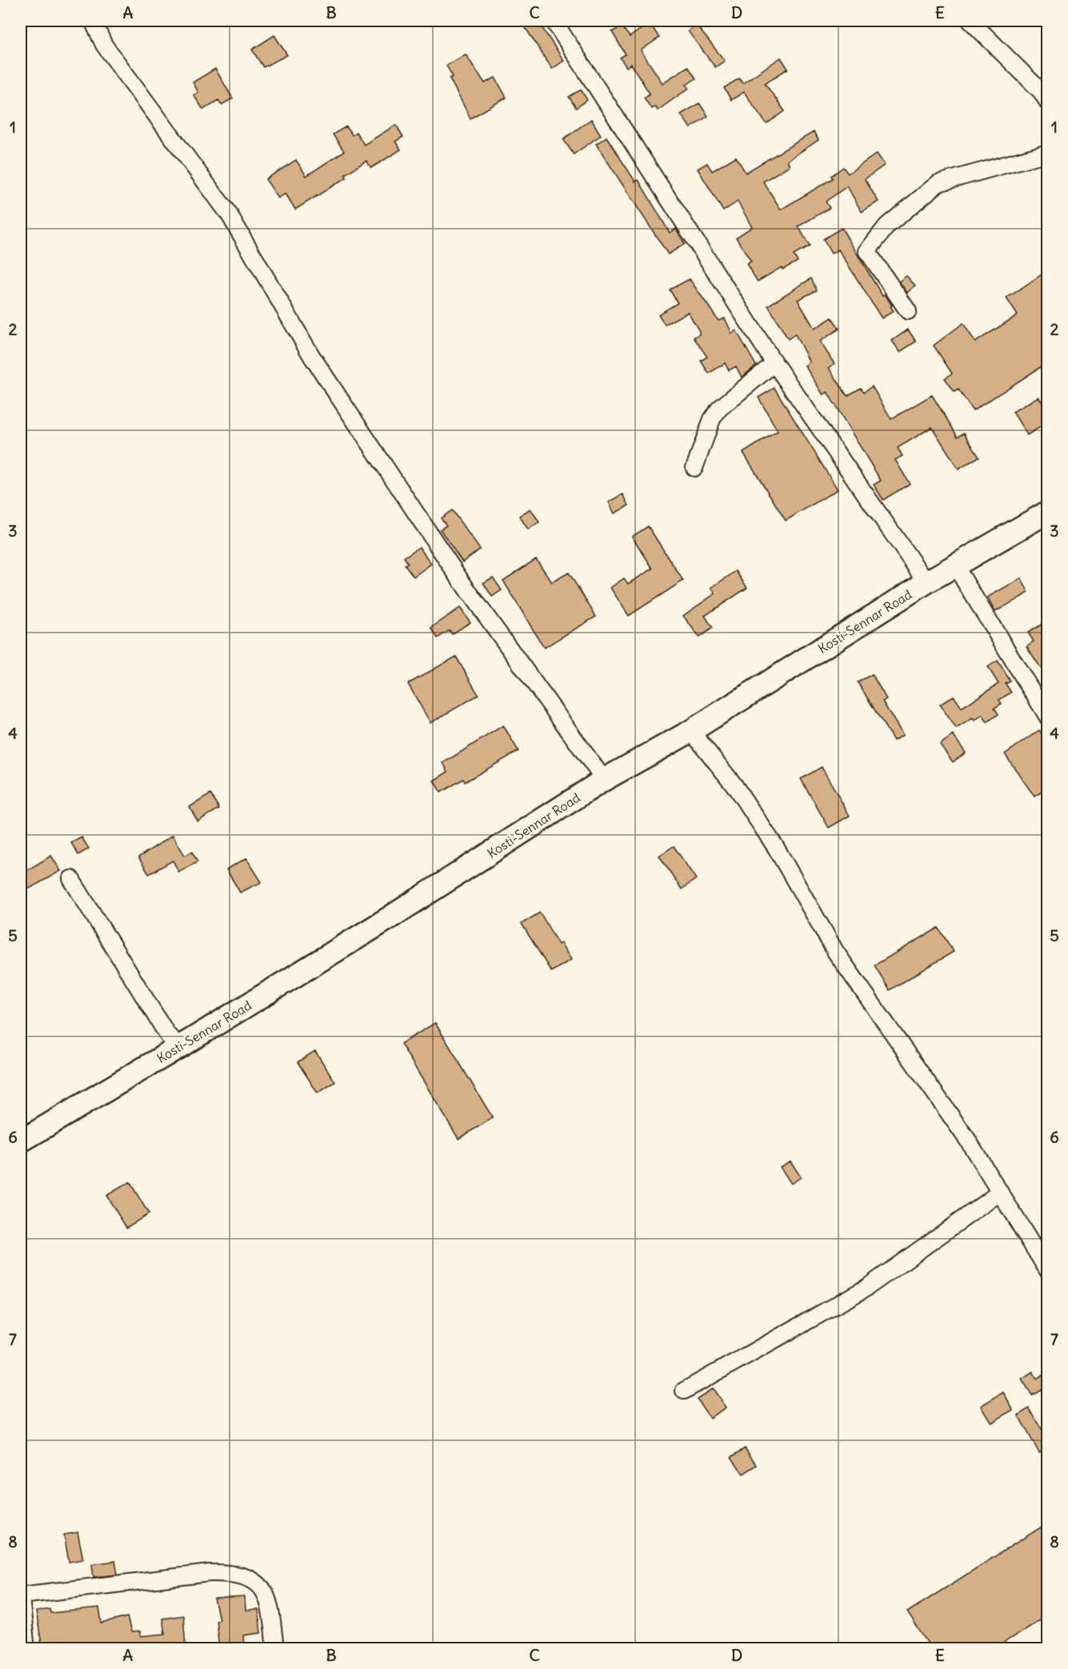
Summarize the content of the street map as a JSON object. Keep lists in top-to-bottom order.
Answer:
{
  "streets": {
    "highway": ["Kosti-Sennar Road"]
  },
  "grid": {
    "columns": [
      "A",
      "B",
      "C",
      "D",
      "E"
    ],
    "rows": [
      "1",
      "2",
      "3",
      "4",
      "5",
      "6",
      "7",
      "8"
    ]
  }
}
